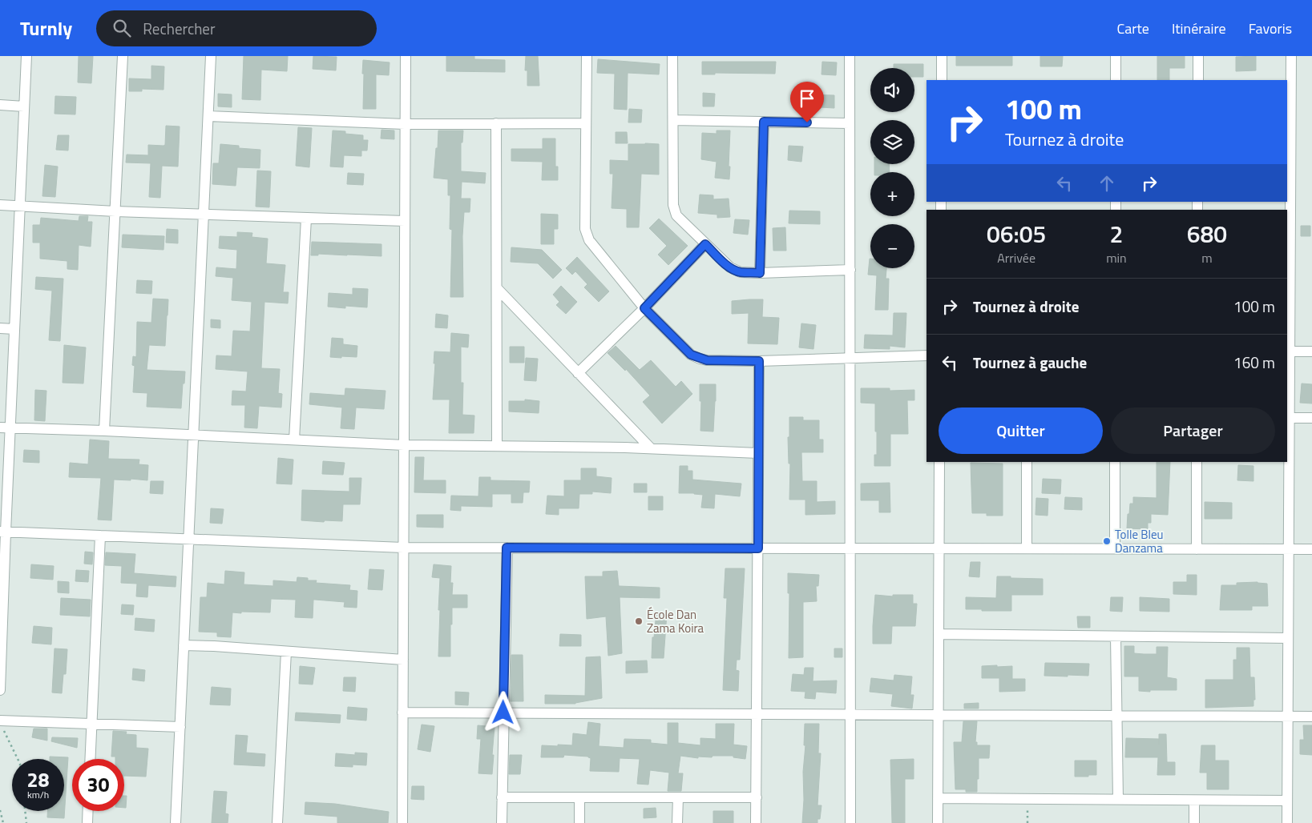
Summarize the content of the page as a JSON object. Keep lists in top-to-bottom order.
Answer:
{
  "places": ["Tolle Bleu Danzama", "École Dan Zama Koira"],
  "page": {
    "header": "Turnly",
    "search": "Rechercher",
    "nav": ["Carte", "Itinéraire", "Favoris"],
    "map_buttons": ["+", "−"],
    "turn": ["100 m", "Tournez à droite"],
    "eta": [
      "06:05",
      "Arrivée",
      "2",
      "min",
      "680",
      "m"
    ],
    "list": [
      {
        "name": "Tournez à droite",
        "value": "100 m"
      },
      {
        "name": "Tournez à gauche",
        "value": "160 m"
      }
    ],
    "buttons": ["Quitter", "Partager"],
    "speed": "28 km/h",
    "limit": "30"
  }
}
